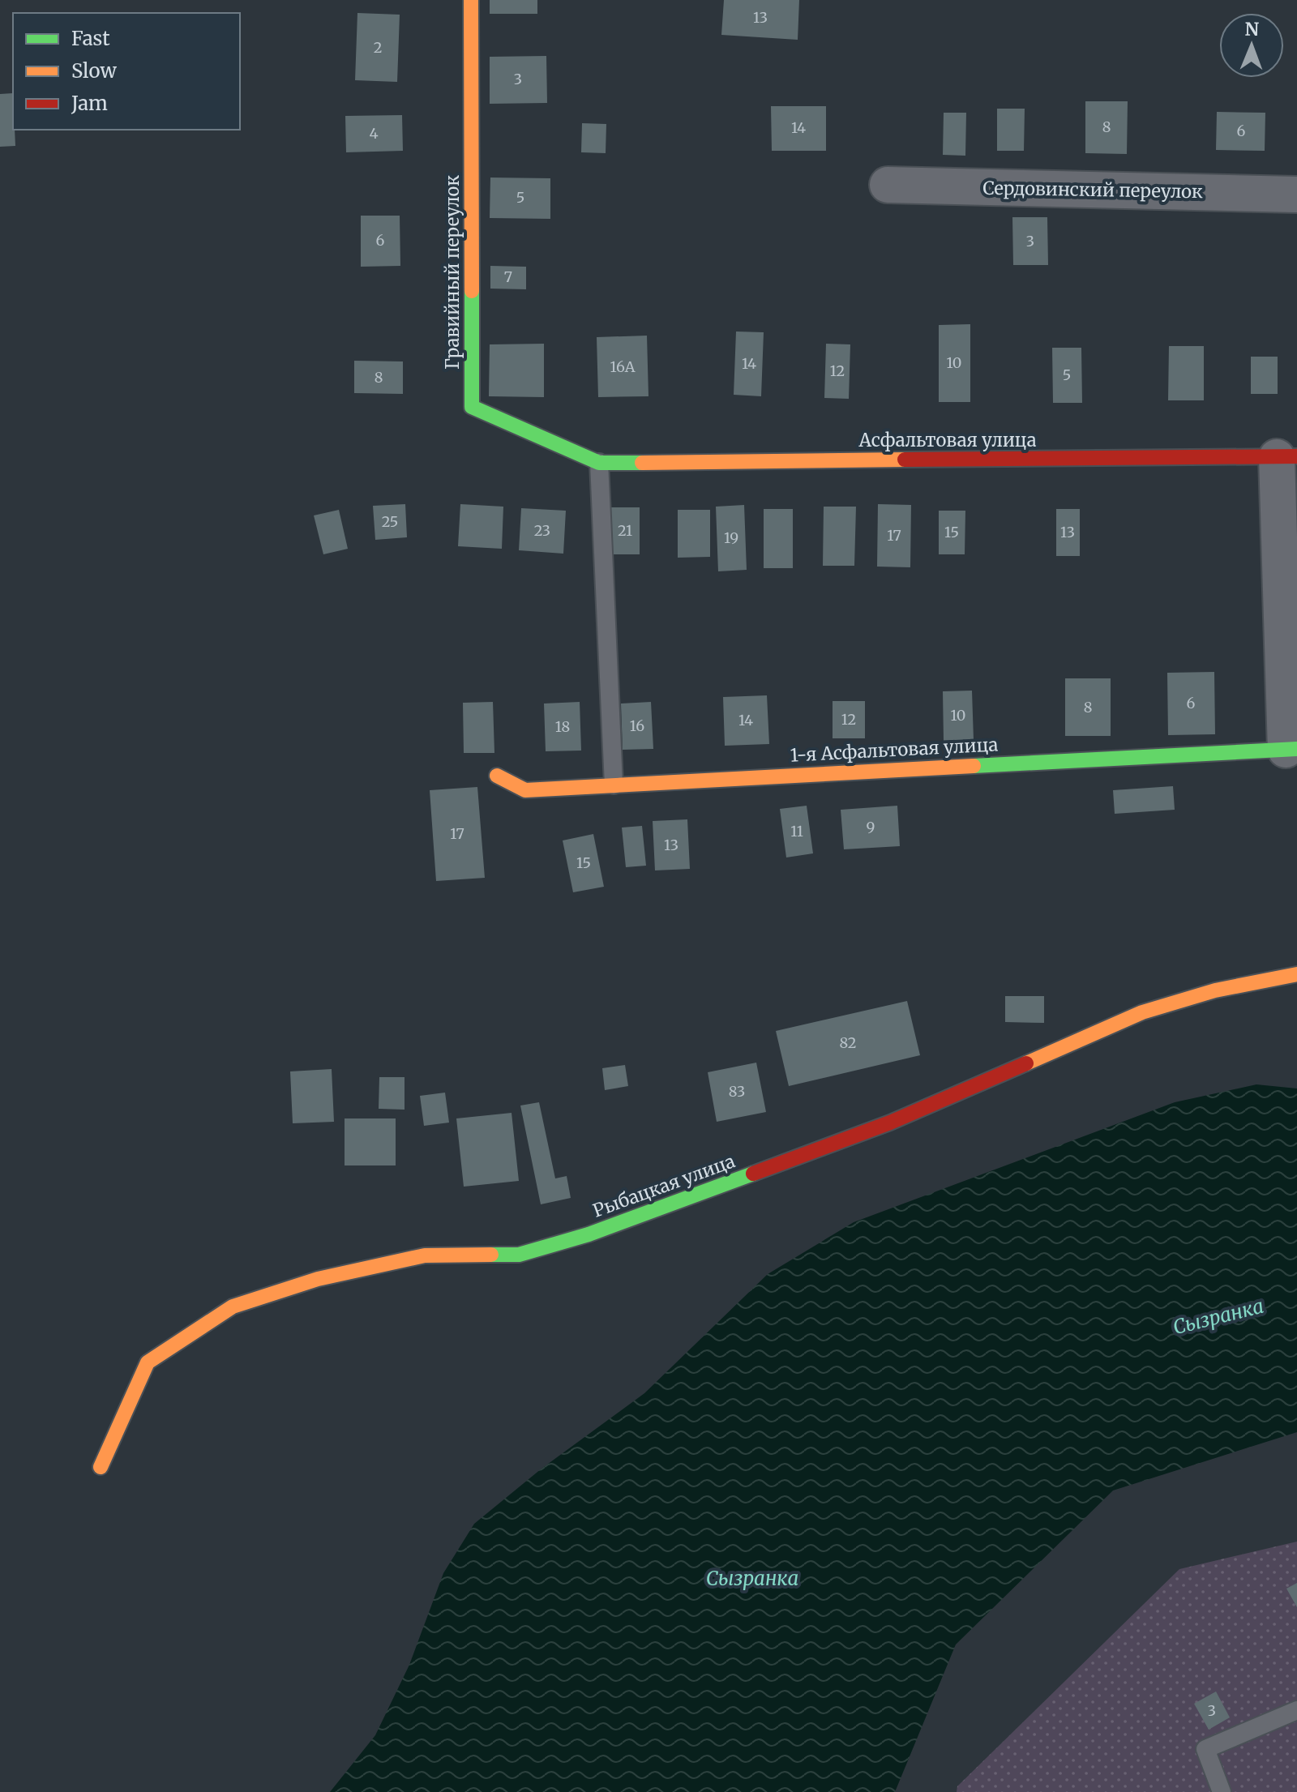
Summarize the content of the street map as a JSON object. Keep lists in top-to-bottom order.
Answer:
{
  "streets": {
    "street": [
      "Сердовинский переулок",
      "Гравийный переулок",
      "Асфальтовая улица",
      "1-я Асфальтовая улица",
      "Рыбацкая улица"
    ]
  },
  "crossings": [
    ["Гравийный переулок", "Асфальтовая улица"]
  ],
  "water": ["Сызранка"],
  "house_numbers": [
    "13",
    "2",
    "3",
    "8",
    "14",
    "6",
    "4",
    "5",
    "6",
    "3",
    "7",
    "10",
    "14",
    "16А",
    "12",
    "5",
    "8",
    "25",
    "23",
    "21",
    "15",
    "13",
    "17",
    "19",
    "6",
    "8",
    "10",
    "12",
    "14",
    "16",
    "18",
    "9",
    "11",
    "17",
    "13",
    "15",
    "82",
    "83",
    "3"
  ],
  "legend": ["Fast", "Slow", "Jam"],
  "north": "top"
}
